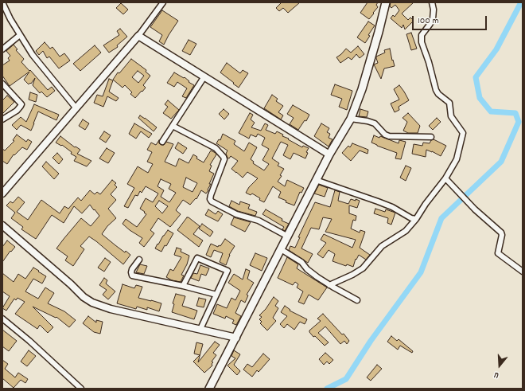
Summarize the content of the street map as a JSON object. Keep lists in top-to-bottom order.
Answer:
{
  "scale_bar": "100 m",
  "north": "bottom"
}
